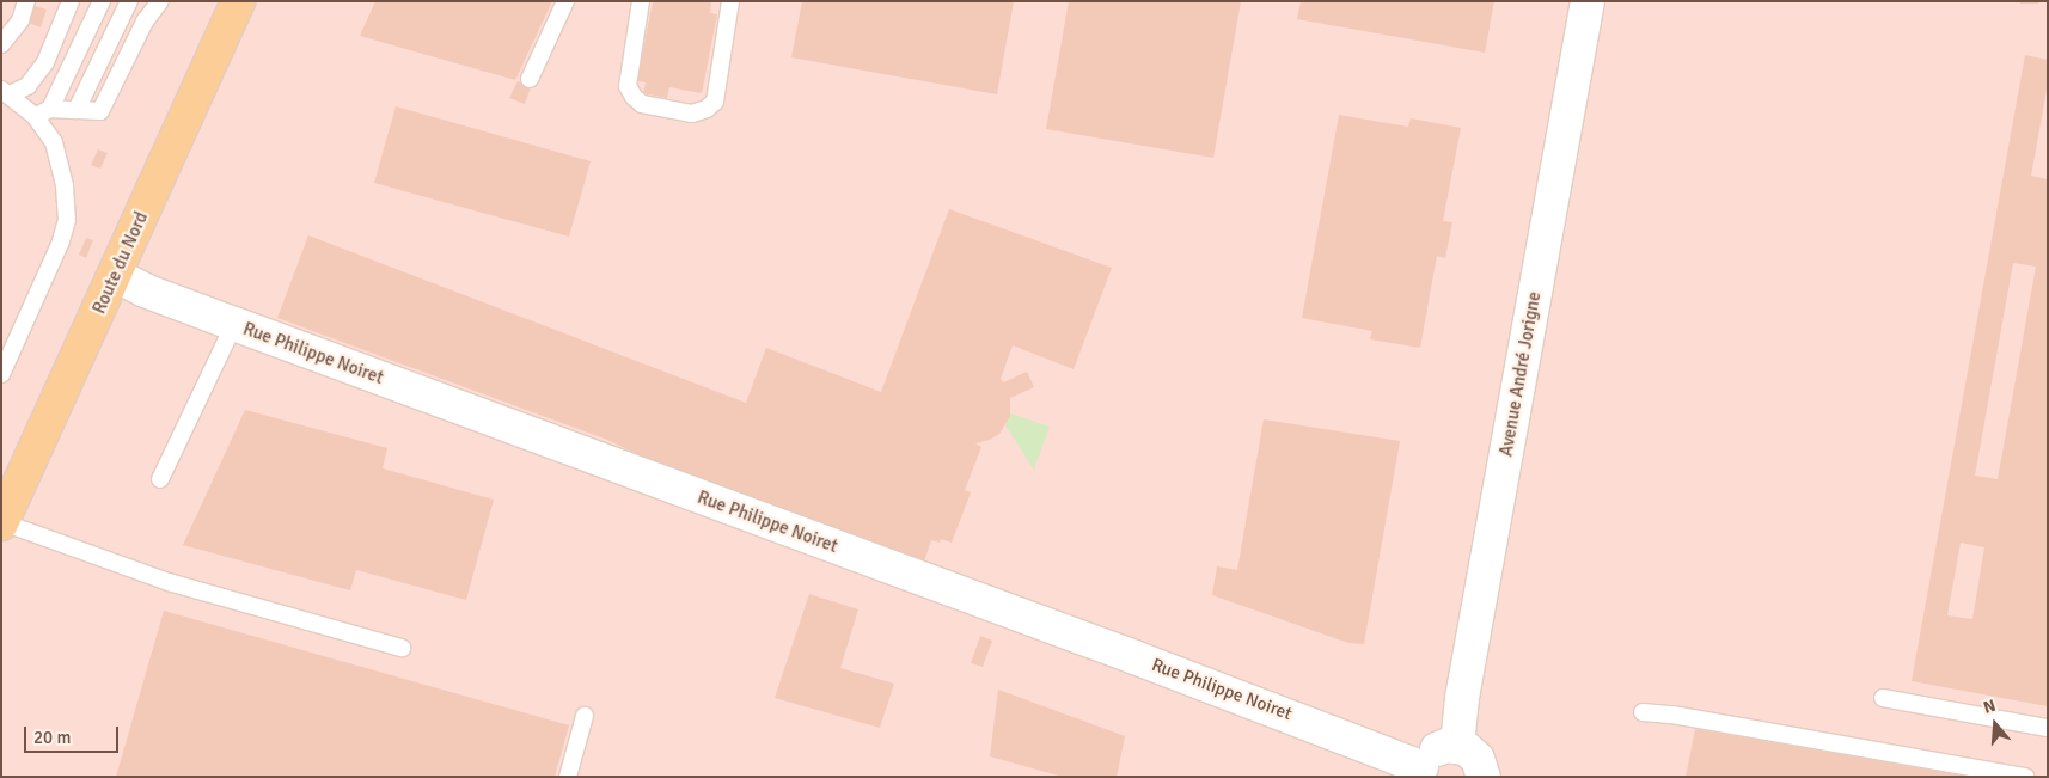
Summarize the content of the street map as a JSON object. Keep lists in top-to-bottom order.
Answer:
{
  "streets": {
    "main road": ["Route du Nord"],
    "street": ["Rue Philippe Noiret", "Avenue André Jorigne"]
  },
  "crossings": [
    ["Route du Nord", "Rue Philippe Noiret"]
  ],
  "scale_bar": "20 m",
  "north": "top"
}
